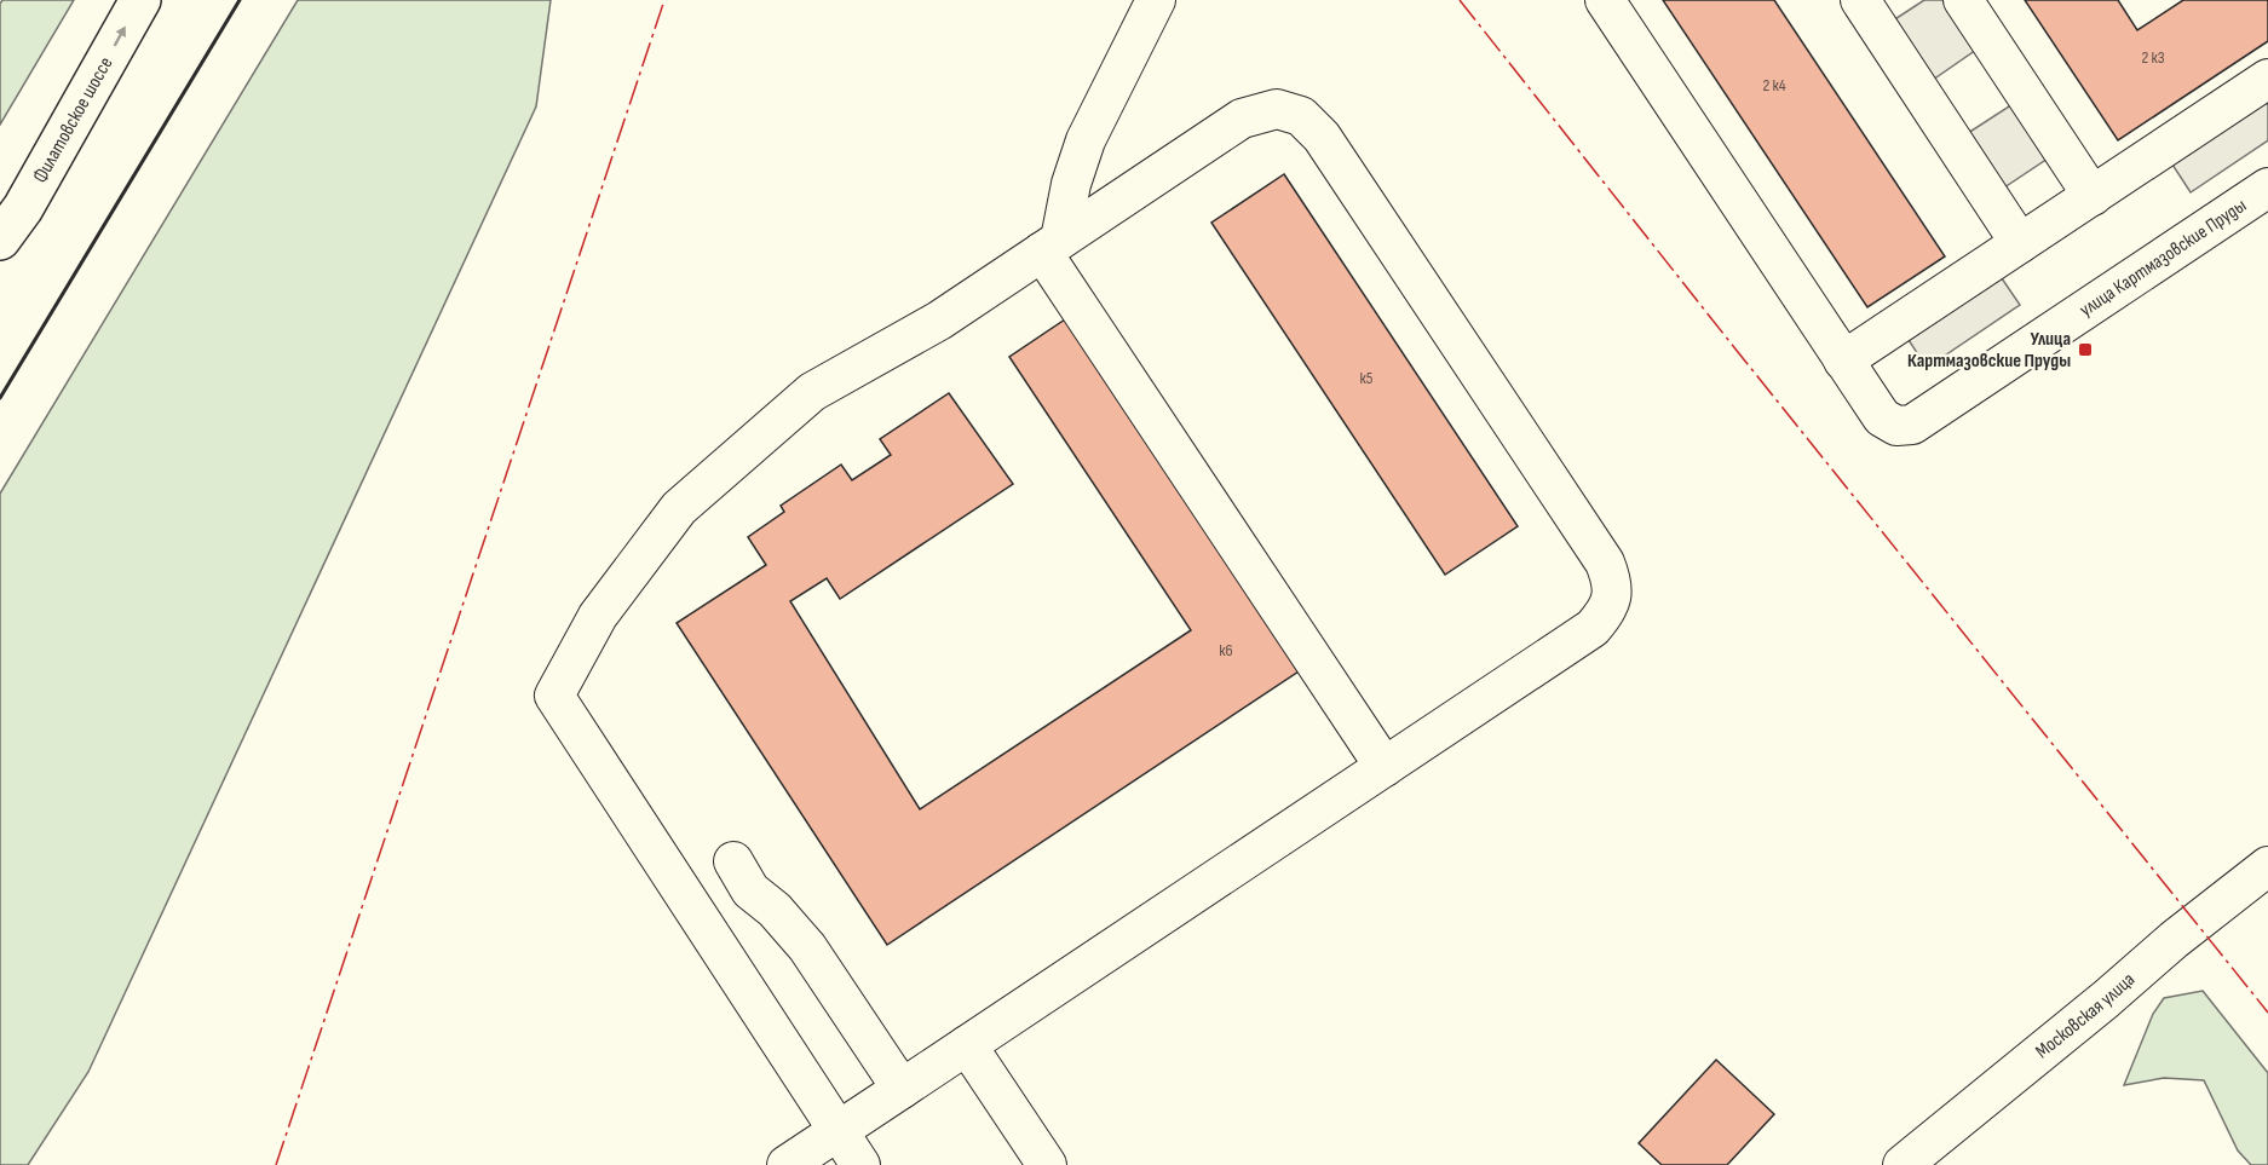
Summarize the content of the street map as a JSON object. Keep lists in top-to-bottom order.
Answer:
{
  "streets": {
    "main road": ["Филатовское шоссе"],
    "street": ["улица Картмазовские Пруды", "Московская улица"]
  },
  "one_way": ["Филатовское шоссе"],
  "places": {
    "transit": ["Улица Картмазовские Пруды"]
  },
  "house_numbers": [
    "2 к3",
    "2 к4",
    "к5",
    "к6"
  ]
}
